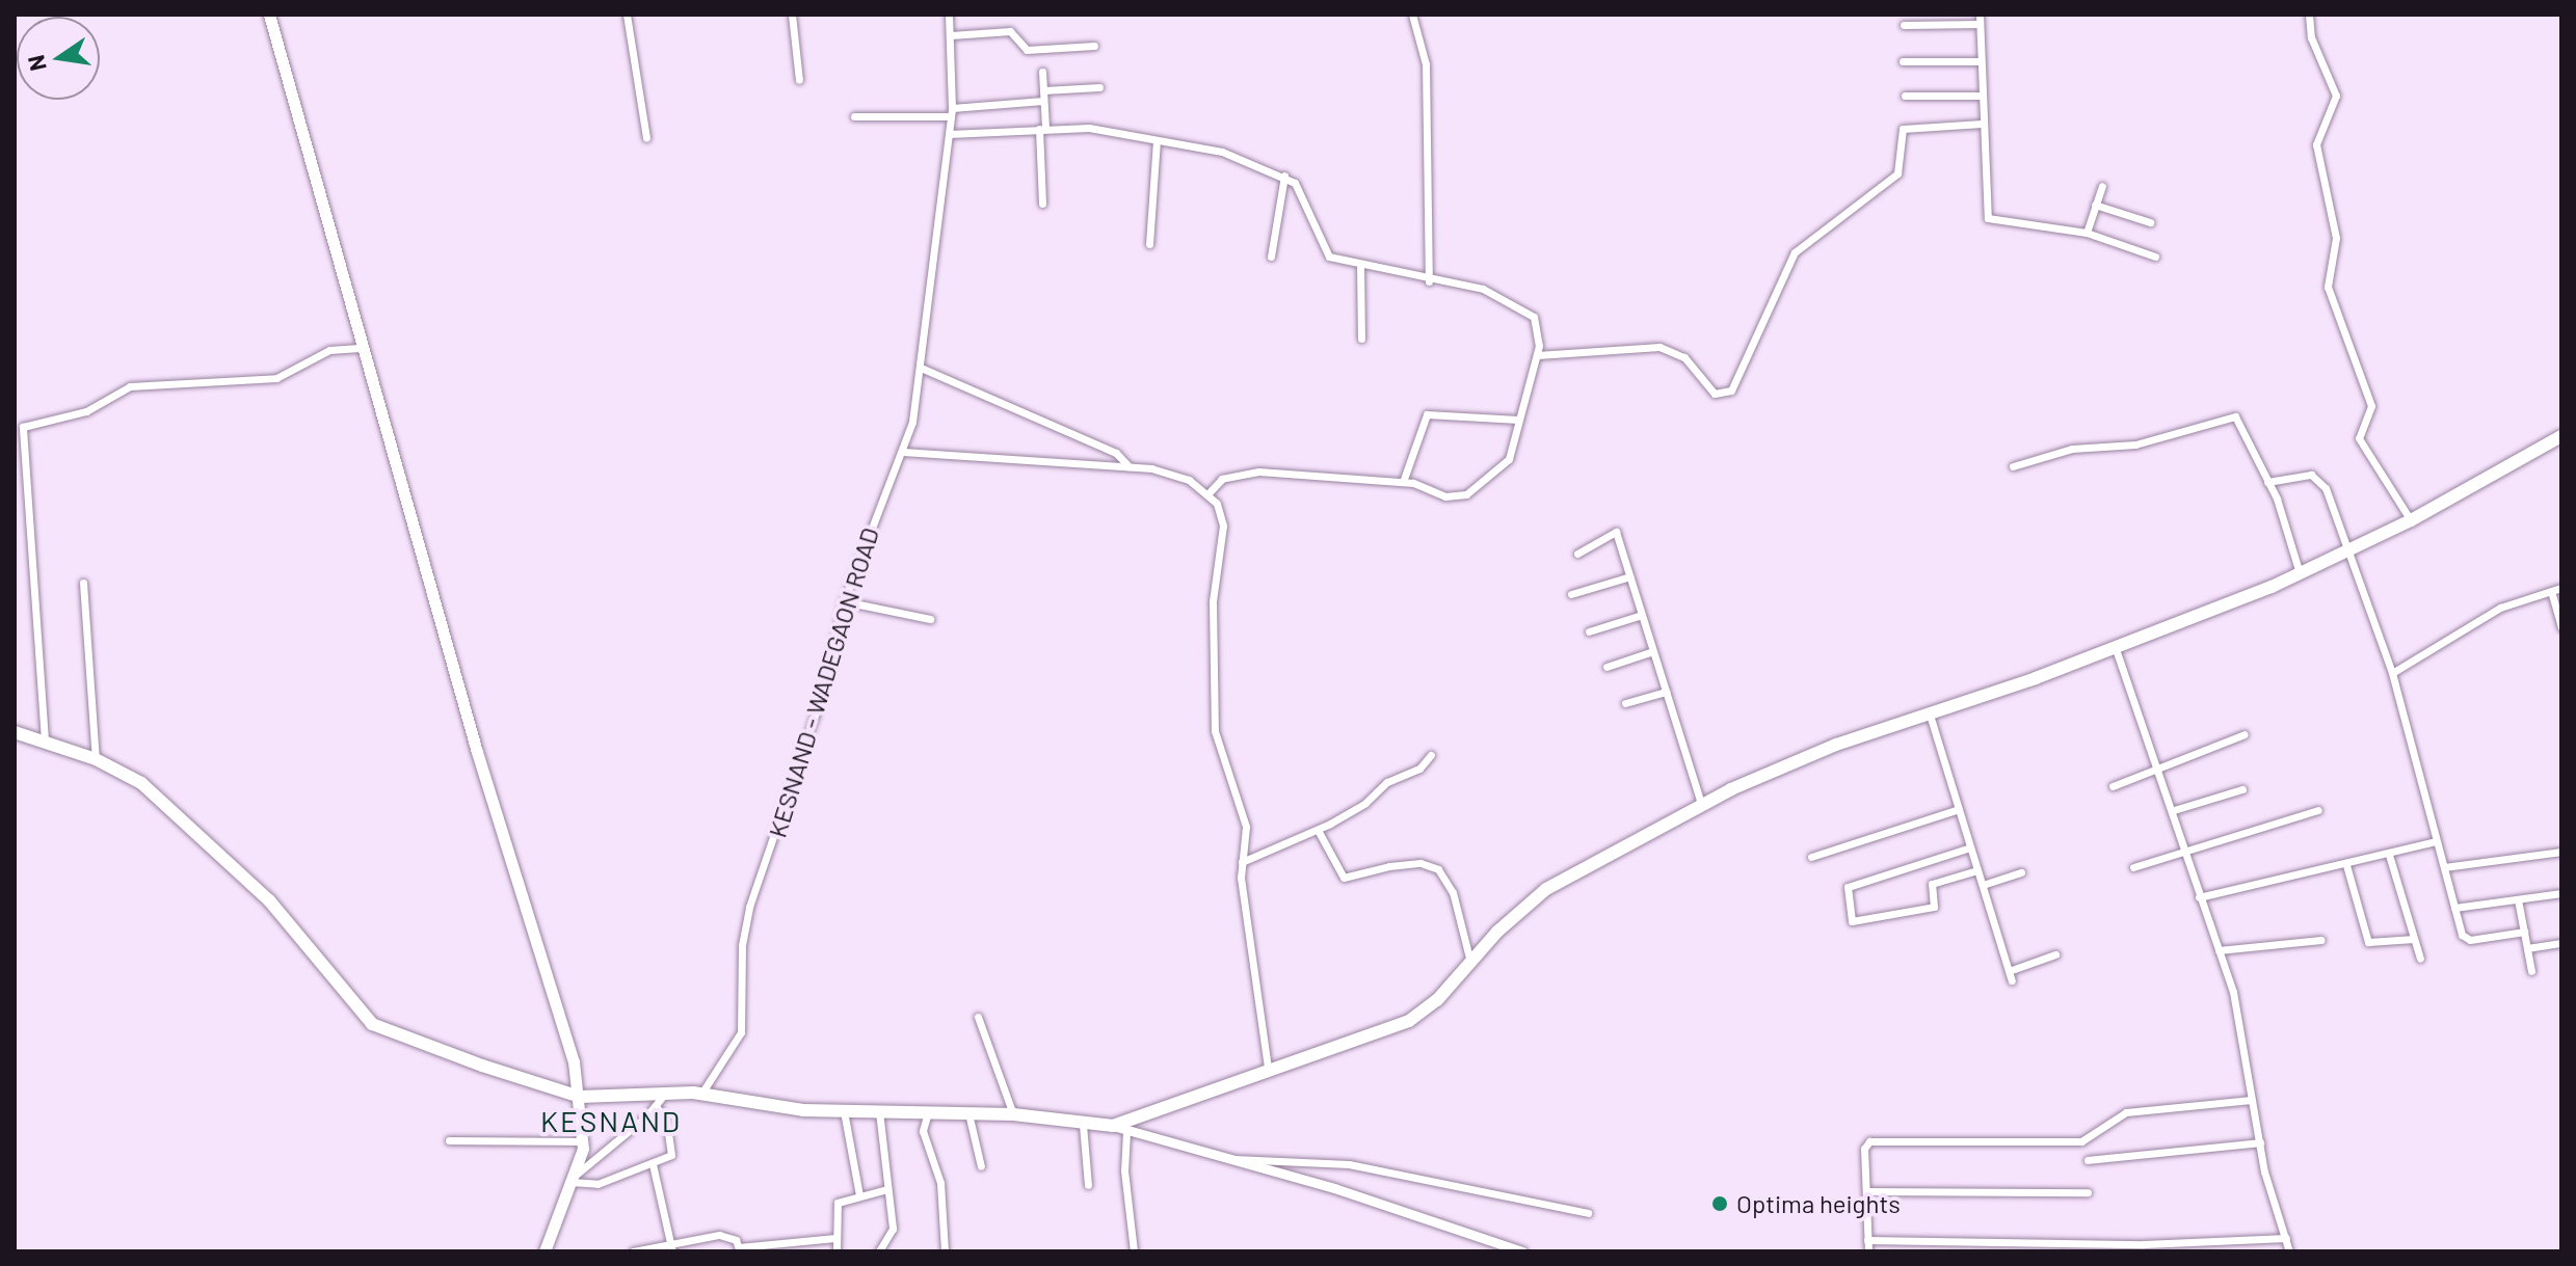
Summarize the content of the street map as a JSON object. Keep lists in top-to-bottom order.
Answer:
{
  "streets": {
    "street": ["KESNAND - WADEGAON ROAD"]
  },
  "districts": ["KESNAND"],
  "places": ["Optima heights"],
  "north": "left"
}
